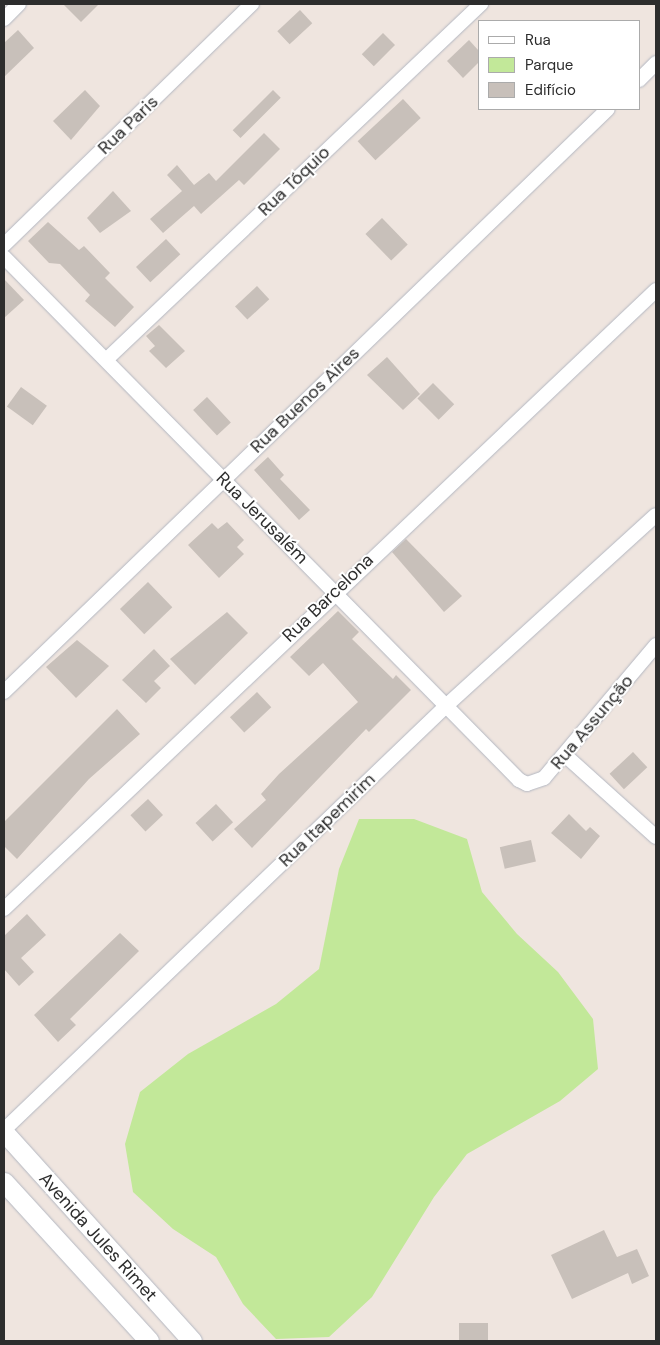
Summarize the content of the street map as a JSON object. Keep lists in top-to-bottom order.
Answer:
{
  "streets": {
    "main road": ["Avenida Jules Rimet"],
    "street": [
      "Rua Paris",
      "Rua Tóquio",
      "Rua Buenos Aires",
      "Rua Jerusalém",
      "Rua Barcelona",
      "Rua Assunção",
      "Rua Itapemirim"
    ]
  },
  "crossings": [
    ["Rua Tóquio", "Rua Jerusalém"],
    ["Rua Buenos Aires", "Rua Jerusalém"],
    ["Rua Jerusalém", "Rua Barcelona"],
    ["Rua Jerusalém", "Rua Assunção"],
    ["Rua Jerusalém", "Rua Itapemirim"],
    ["Rua Itapemirim", "Avenida Jules Rimet"]
  ],
  "legend": ["Rua", "Parque", "Edifício"]
}
